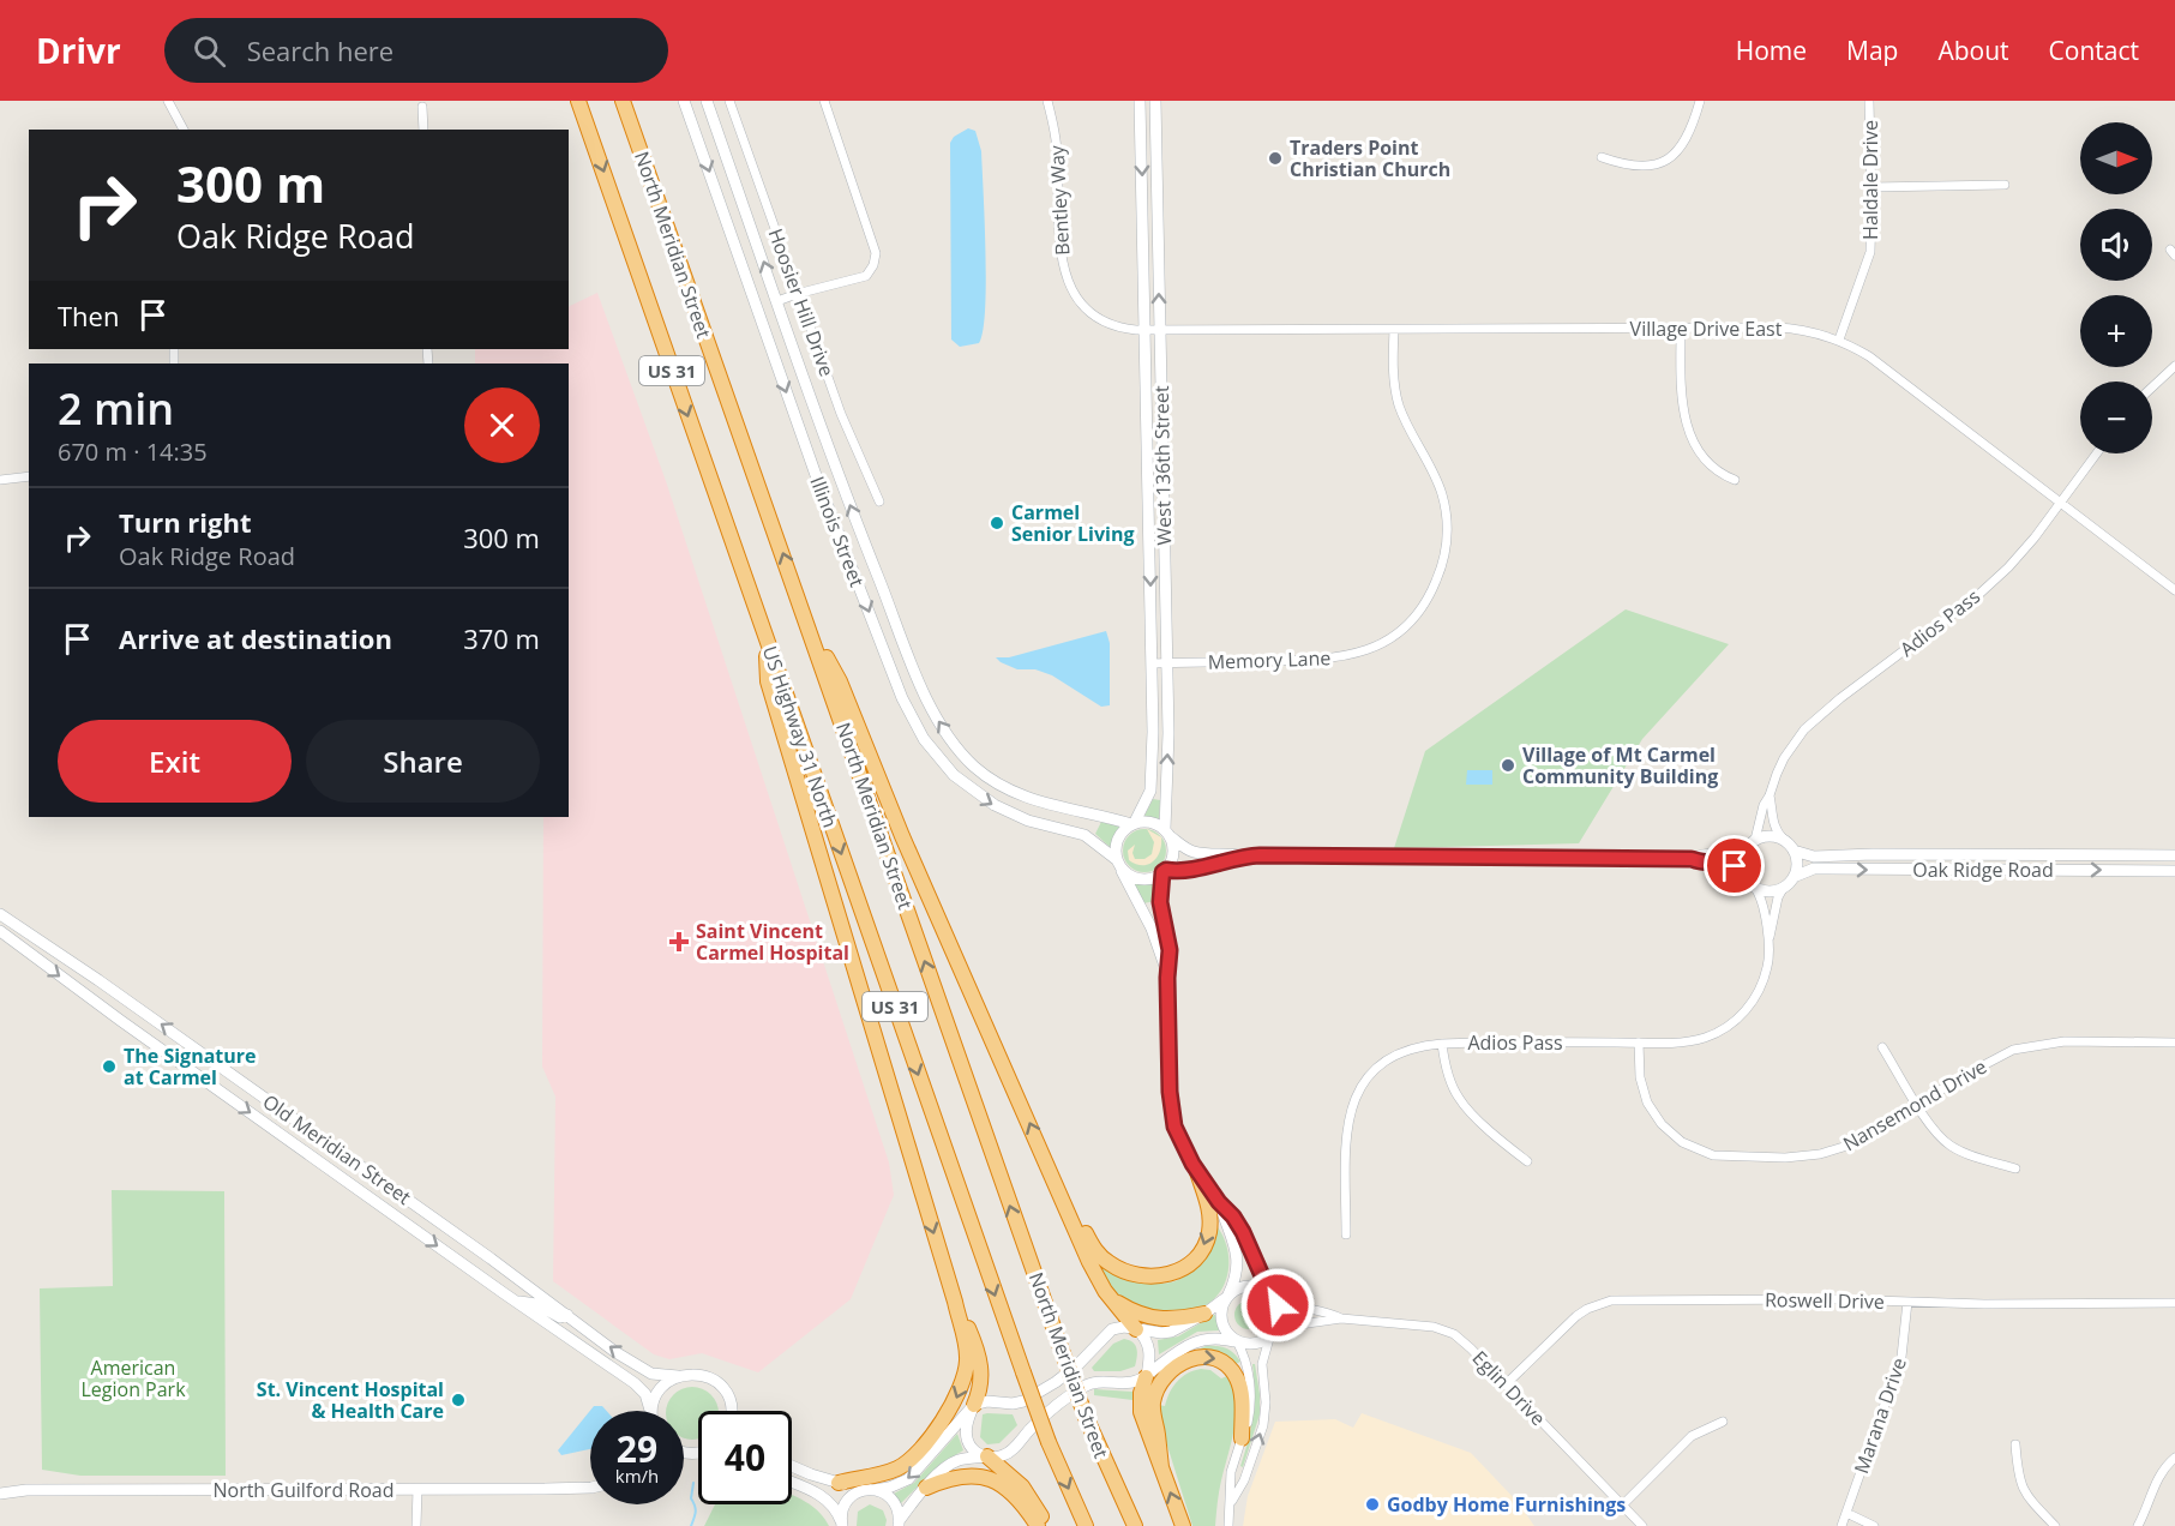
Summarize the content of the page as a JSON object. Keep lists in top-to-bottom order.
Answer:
{
  "streets": {
    "highway": ["North Meridian Street", "US 31", "US Highway 31 North"],
    "street": [
      "Haldale Drive",
      "Bentley Way",
      "Hoosier Hill Drive",
      "Village Drive East",
      "West 136th Street",
      "Illinois Street",
      "Adios Pass",
      "Memory Lane",
      "Oak Ridge Road",
      "Nansemond Drive",
      "Old Meridian Street",
      "Roswell Drive",
      "Eglin Drive",
      "Marana Drive",
      "North Guilford Road"
    ]
  },
  "crossings": [
    ["Haldale Drive", "Village Drive East"],
    ["Bentley Way", "Village Drive East"],
    ["Bentley Way", "West 136th Street"],
    ["Village Drive East", "West 136th Street"],
    ["Village Drive East", "Adios Pass"],
    ["Village Drive East", "Memory Lane"],
    ["West 136th Street", "Illinois Street"],
    ["West 136th Street", "Memory Lane"],
    ["Adios Pass", "Oak Ridge Road"],
    ["Adios Pass", "Nansemond Drive"],
    ["Roswell Drive", "Eglin Drive"],
    ["Roswell Drive", "Marana Drive"]
  ],
  "parks": ["American Legion Park"],
  "places": {
    "other": [
      "Traders Point Christian Church",
      "Carmel Senior Living",
      "Village of Mt Carmel Community Building",
      "The Signature at Carmel",
      "St. Vincent Hospital & Health Care",
      "Godby Home Furnishings"
    ],
    "health": ["Saint Vincent Carmel Hospital"]
  },
  "north": "right",
  "page": {
    "header": "Drivr",
    "search": "Search here",
    "nav": [
      "Home",
      "Map",
      "About",
      "Contact"
    ],
    "map_buttons": ["+", "−"],
    "turn": ["300 m", "Oak Ridge Road"],
    "then": "Then",
    "heading": ["2 min", "670 m · 14:35"],
    "list": [
      {
        "name": "Turn right",
        "note": "Oak Ridge Road",
        "value": "300 m"
      },
      {
        "name": "Arrive at destination",
        "value": "370 m"
      }
    ],
    "buttons": ["Exit", "Share"],
    "speed": "29 km/h",
    "limit": "40"
  }
}
